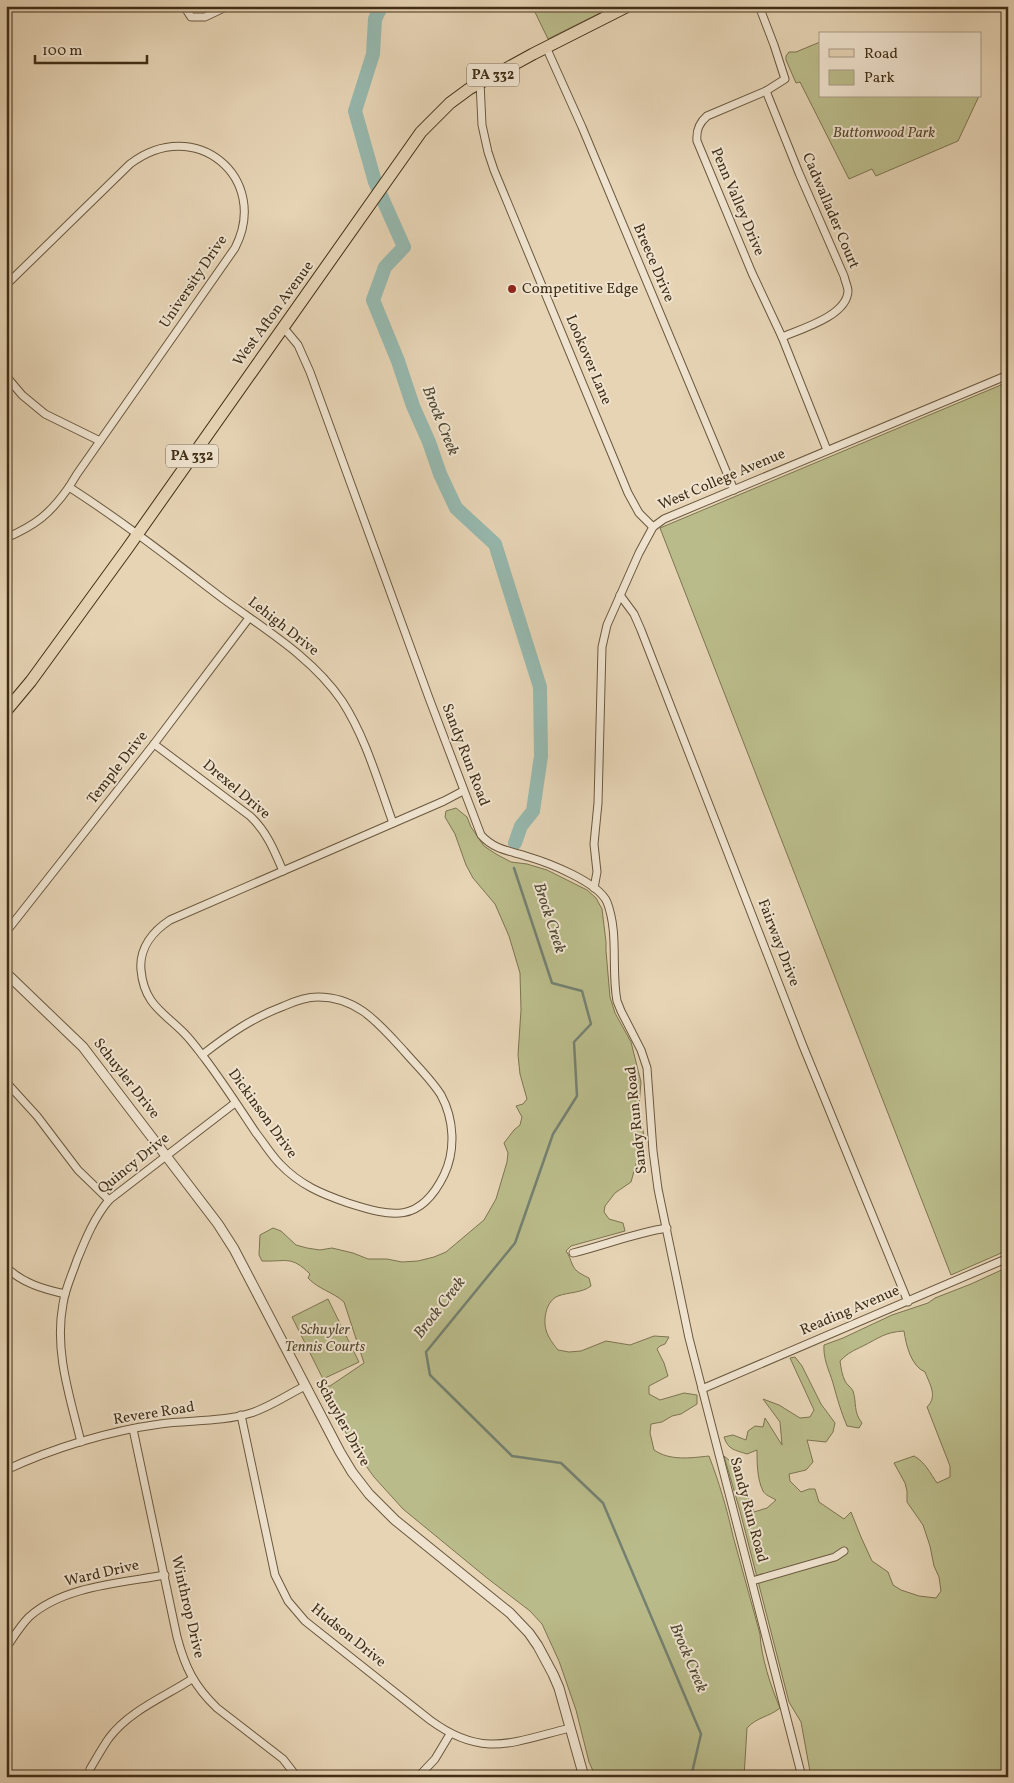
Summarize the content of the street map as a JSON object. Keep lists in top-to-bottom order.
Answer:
{
  "streets": {
    "main road": ["PA 332", "West Afton Avenue"],
    "street": [
      "Penn Valley Drive",
      "Cadwallader Court",
      "Breece Drive",
      "University Drive",
      "Lookover Lane",
      "West College Avenue",
      "Lehigh Drive",
      "Sandy Run Road",
      "Temple Drive",
      "Drexel Drive",
      "Fairway Drive",
      "Schuyler Drive",
      "Dickinson Drive",
      "Quincy Drive",
      "Reading Avenue",
      "Revere Road",
      "Ward Drive",
      "Winthrop Drive",
      "Hudson Drive"
    ]
  },
  "crossings": [
    ["Penn Valley Drive", "Cadwallader Court"],
    ["Penn Valley Drive", "West College Avenue"],
    ["Breece Drive", "West Afton Avenue"],
    ["Breece Drive", "West College Avenue"],
    ["University Drive", "Lehigh Drive"],
    ["West Afton Avenue", "Lookover Lane"],
    ["West Afton Avenue", "Lehigh Drive"],
    ["West Afton Avenue", "Sandy Run Road"],
    ["Lookover Lane", "West College Avenue"],
    ["West College Avenue", "Sandy Run Road"],
    ["West College Avenue", "Fairway Drive"],
    ["Lehigh Drive", "Temple Drive"],
    ["Lehigh Drive", "Dickinson Drive"],
    ["Sandy Run Road", "Dickinson Drive"],
    ["Sandy Run Road", "Reading Avenue"],
    ["Temple Drive", "Drexel Drive"],
    ["Drexel Drive", "Dickinson Drive"],
    ["Fairway Drive", "Reading Avenue"],
    ["Schuyler Drive", "Quincy Drive"],
    ["Schuyler Drive", "Revere Road"],
    ["Schuyler Drive", "Hudson Drive"],
    ["Dickinson Drive", "Quincy Drive"],
    ["Quincy Drive", "Revere Road"],
    ["Revere Road", "Winthrop Drive"],
    ["Revere Road", "Hudson Drive"],
    ["Ward Drive", "Winthrop Drive"]
  ],
  "water": ["Brock Creek"],
  "parks": ["Buttonwood Park", "Schuyler Tennis Courts"],
  "places": ["Competitive Edge"],
  "legend": ["Road", "Park"],
  "scale_bar": "100 m"
}
